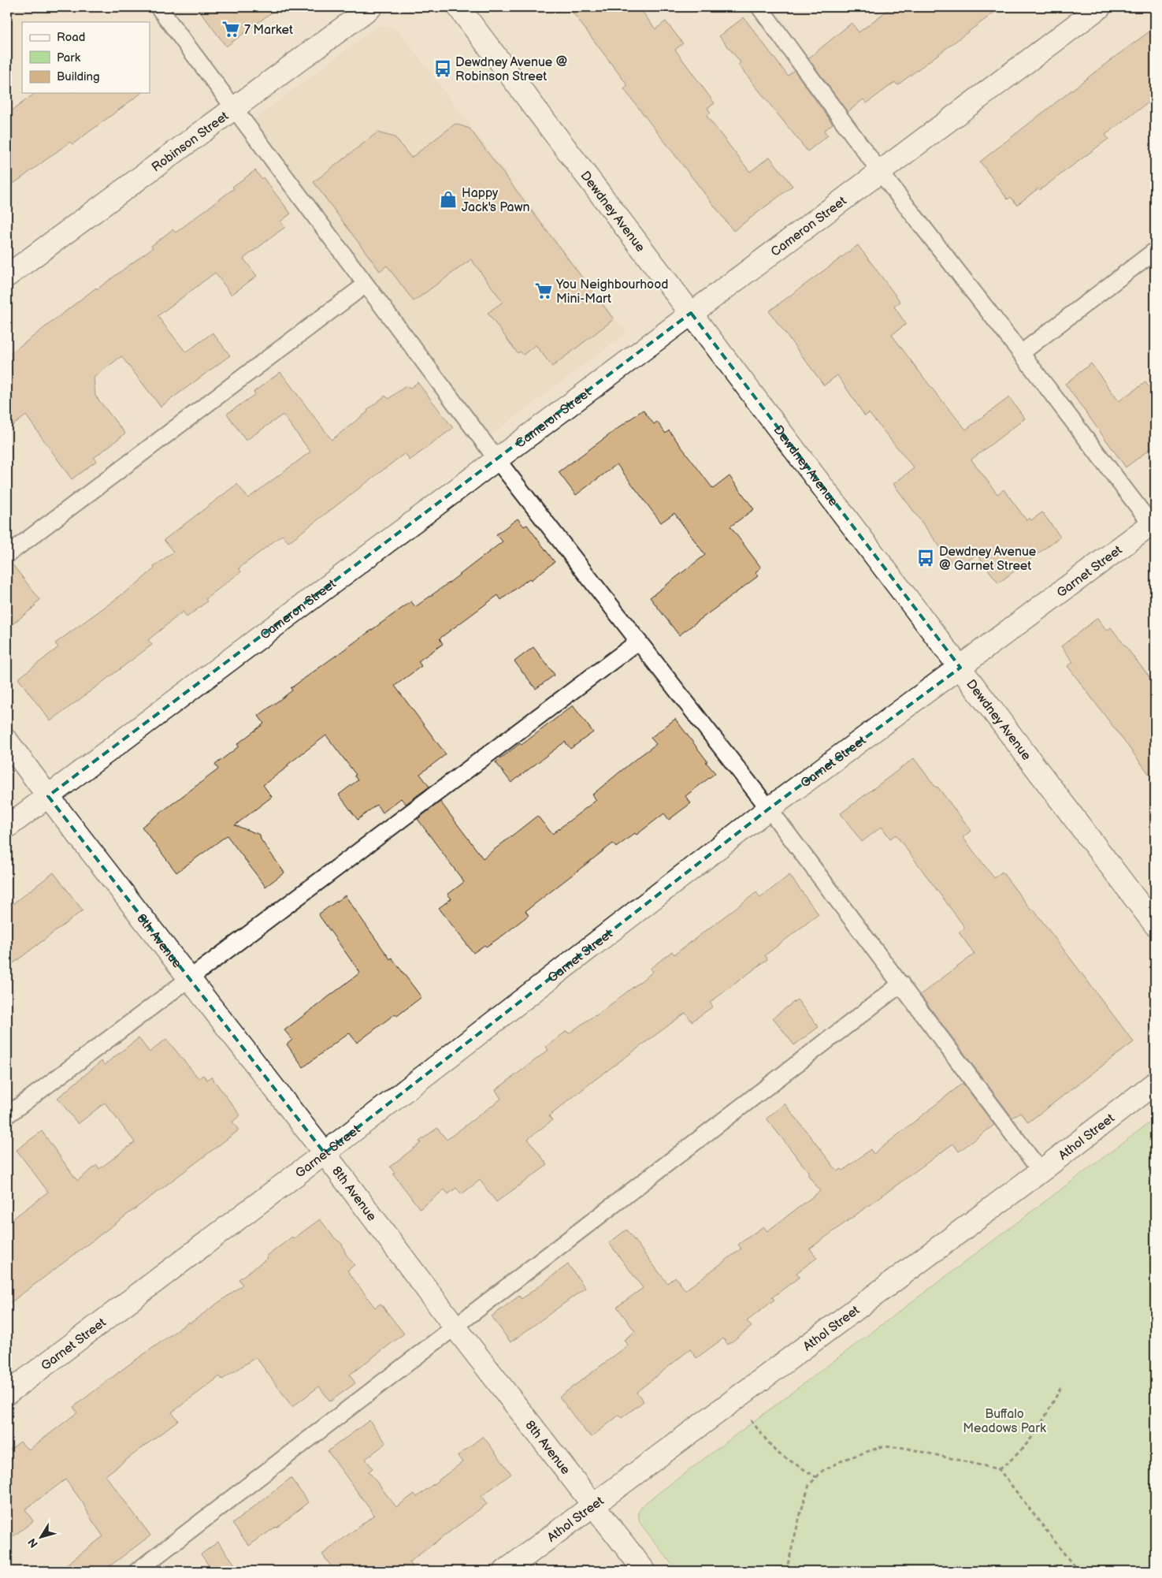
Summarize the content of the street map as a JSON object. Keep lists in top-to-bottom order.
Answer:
{
  "streets": {
    "street": [
      "Robinson Street",
      "Dewdney Avenue",
      "Cameron Street",
      "Garnet Street",
      "8th Avenue",
      "Athol Street"
    ]
  },
  "crossings": [
    ["Dewdney Avenue", "Cameron Street"],
    ["Dewdney Avenue", "Garnet Street"],
    ["Cameron Street", "8th Avenue"],
    ["Garnet Street", "8th Avenue"],
    ["8th Avenue", "Athol Street"]
  ],
  "parks": ["Buffalo Meadows Park"],
  "places": {
    "supermarket": ["7 Market", "You Neighbourhood Mini-Mart"],
    "bus stop": ["Dewdney Avenue @ Robinson Street", "Dewdney Avenue @ Garnet Street"],
    "shop": ["Happy Jack's Pawn"]
  },
  "legend": ["Road", "Park", "Building"],
  "north": "bottom left"
}
